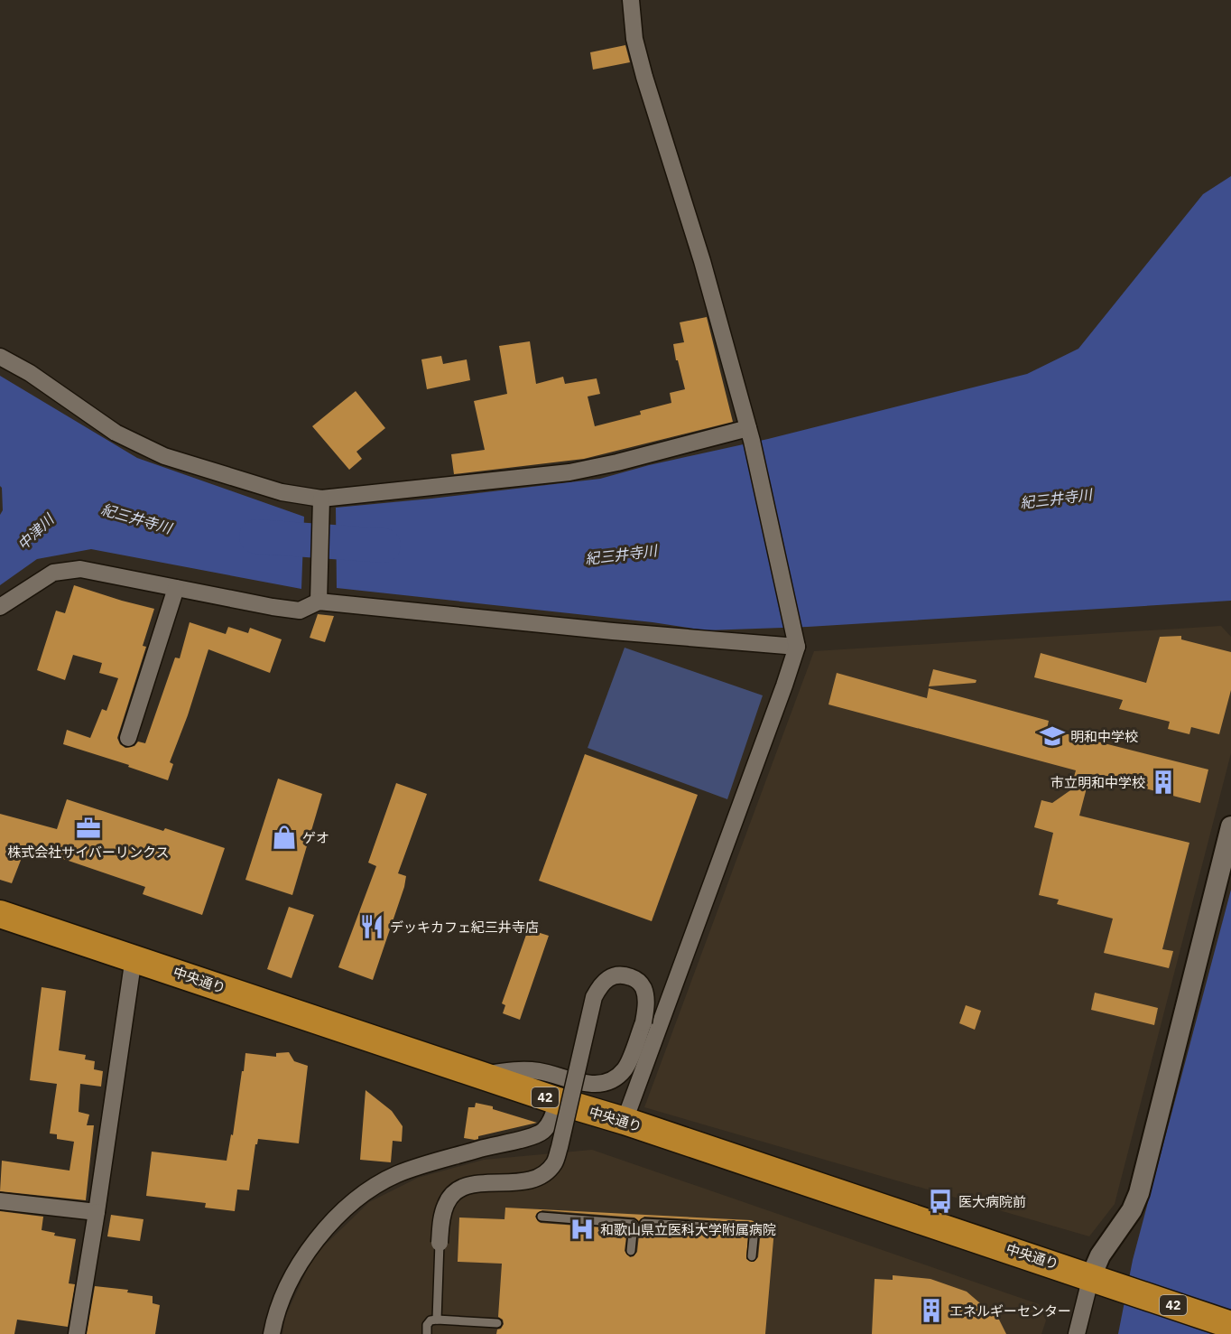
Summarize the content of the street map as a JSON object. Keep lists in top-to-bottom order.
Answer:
{
  "streets": {
    "highway": ["中央通り", "42"]
  },
  "water": ["紀三井寺川", "中津川"],
  "places": {
    "school or university": ["明和中学校"],
    "building": ["市立明和中学校", "エネルギーセンター"],
    "office": ["株式会社サイバーリンクス"],
    "shop": ["ゲオ"],
    "restaurant": ["デッキカフェ紀三井寺店"],
    "bus stop": ["医大病院前"],
    "hospital": ["和歌山県立医科大学附属病院"]
  }
}
